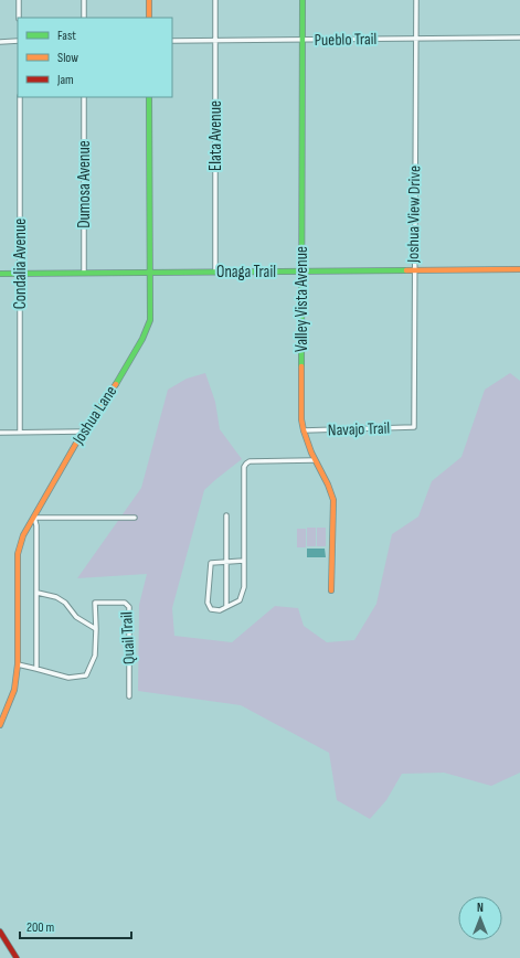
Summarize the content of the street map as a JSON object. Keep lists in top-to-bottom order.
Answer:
{
  "streets": {
    "street": [
      "Pueblo Trail",
      "Elata Avenue",
      "Dumosa Avenue",
      "Joshua View Drive",
      "Condalia Avenue",
      "Onaga Trail",
      "Valley Vista Avenue",
      "Joshua Lane",
      "Navajo Trail",
      "Quail Trail"
    ]
  },
  "crossings": [
    ["Pueblo Trail", "Elata Avenue"],
    ["Pueblo Trail", "Joshua View Drive"],
    ["Pueblo Trail", "Valley Vista Avenue"],
    ["Elata Avenue", "Onaga Trail"],
    ["Dumosa Avenue", "Onaga Trail"],
    ["Joshua View Drive", "Onaga Trail"],
    ["Joshua View Drive", "Navajo Trail"],
    ["Condalia Avenue", "Onaga Trail"],
    ["Onaga Trail", "Valley Vista Avenue"],
    ["Onaga Trail", "Joshua Lane"],
    ["Valley Vista Avenue", "Navajo Trail"]
  ],
  "legend": ["Fast", "Slow", "Jam"],
  "scale_bar": "200 m",
  "north": "top"
}
